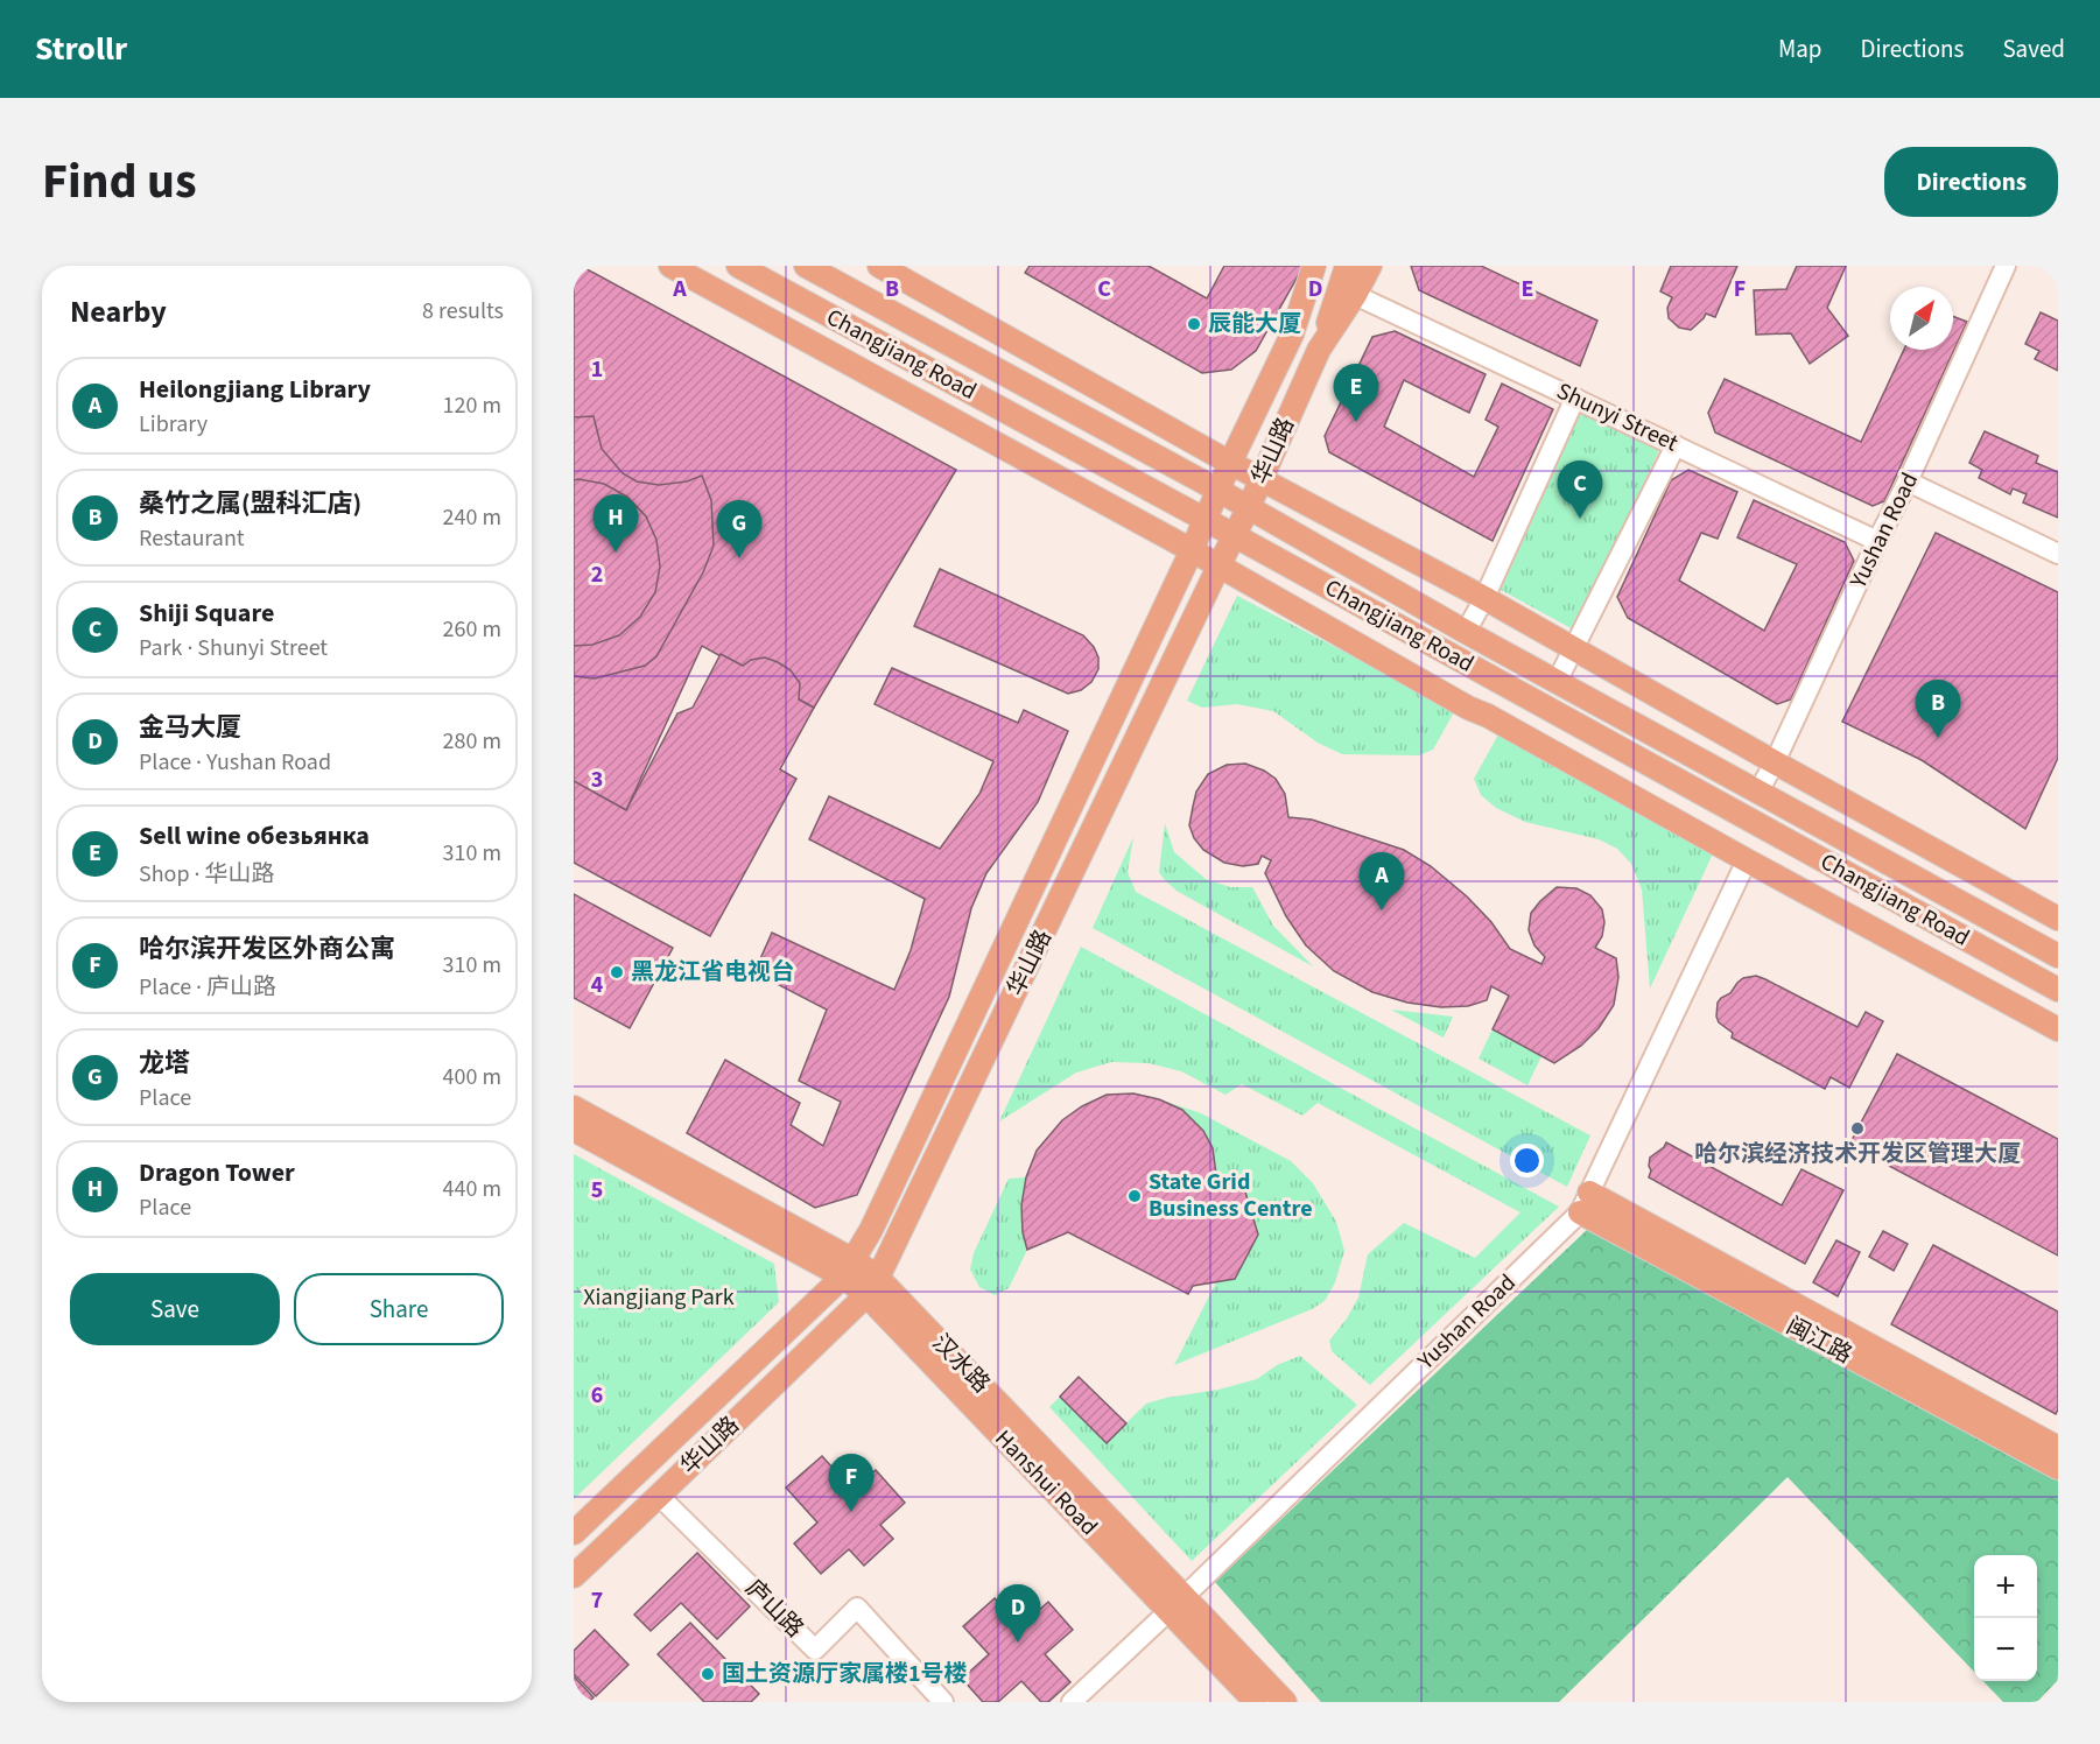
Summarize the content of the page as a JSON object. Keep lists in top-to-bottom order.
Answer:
{
  "streets": {
    "main road": [
      "Changjiang Road",
      "华山路",
      "闽江路",
      "Hanshui Road"
    ],
    "street": ["Shunyi Street", "Yushan Road", "庐山路"]
  },
  "crossings": [
    ["Changjiang Road", "华山路"],
    ["Changjiang Road", "Yushan Road"],
    ["Shunyi Street", "华山路"],
    ["Shunyi Street", "Yushan Road"],
    ["华山路", "Hanshui Road"],
    ["华山路", "庐山路"],
    ["Yushan Road", "闽江路"],
    ["Yushan Road", "Hanshui Road"]
  ],
  "parks": ["Xiangjiang Park"],
  "places": [
    "辰能大厦",
    "黑龙江省电视台",
    "哈尔滨经济技术开发区管理大厦",
    "State Grid Business Centre",
    "国土资源厅家属楼1号楼"
  ],
  "north": "top right",
  "page": {
    "header": "Strollr",
    "nav": ["Map", "Directions", "Saved"],
    "title": "Find us",
    "buttons": [
      "Directions",
      ["Save", "Share"]
    ],
    "heading": ["Nearby", "8 results"],
    "list": [
      {
        "mark": "A",
        "name": "Heilongjiang Library",
        "note": "Library",
        "value": "120 m"
      },
      {
        "mark": "B",
        "name": "桑竹之属(盟科汇店)",
        "note": "Restaurant",
        "value": "240 m"
      },
      {
        "mark": "C",
        "name": "Shiji Square",
        "note": "Park · Shunyi Street",
        "value": "260 m"
      },
      {
        "mark": "D",
        "name": "金马大厦",
        "note": "Place · Yushan Road",
        "value": "280 m"
      },
      {
        "mark": "E",
        "name": "Sell wine обезьянка",
        "note": "Shop · 华山路",
        "value": "310 m"
      },
      {
        "mark": "F",
        "name": "哈尔滨开发区外商公寓",
        "note": "Place · 庐山路",
        "value": "310 m"
      },
      {
        "mark": "G",
        "name": "龙塔",
        "note": "Place",
        "value": "400 m"
      },
      {
        "mark": "H",
        "name": "Dragon Tower",
        "note": "Place",
        "value": "440 m"
      }
    ],
    "pins": [
      "E",
      "C",
      "H",
      "G",
      "B",
      "A",
      "F",
      "D"
    ],
    "map_buttons": ["+", "−"]
  },
  "grid": {
    "columns": [
      "A",
      "B",
      "C",
      "D",
      "E",
      "F"
    ],
    "rows": [
      "1",
      "2",
      "3",
      "4",
      "5",
      "6",
      "7"
    ]
  }
}
